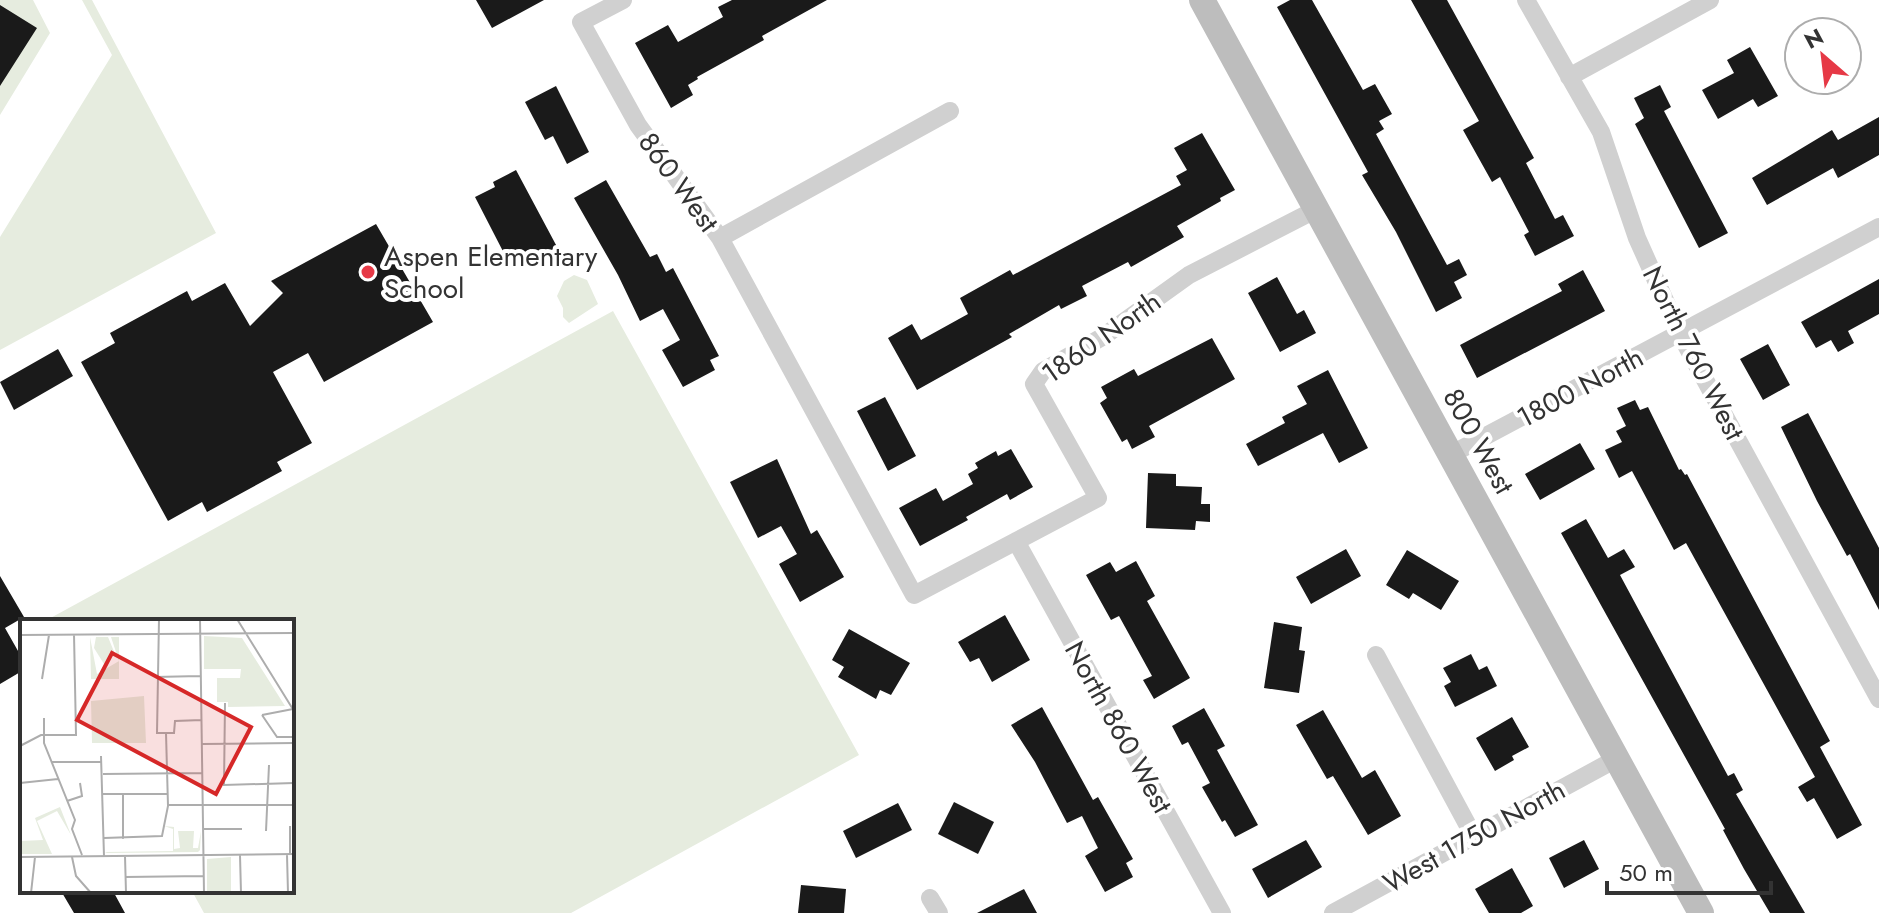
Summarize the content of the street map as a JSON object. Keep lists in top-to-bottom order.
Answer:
{
  "streets": {
    "street": [
      "860 West",
      "1860 North",
      "North 760 West",
      "1800 North",
      "800 West",
      "North 860 West",
      "West 1750 North"
    ]
  },
  "crossings": [
    ["860 West", "1860 North"],
    ["1860 North", "800 West"],
    ["1860 North", "North 860 West"],
    ["North 760 West", "1800 North"],
    ["1800 North", "800 West"],
    ["800 West", "West 1750 North"]
  ],
  "places": ["Aspen Elementary School"],
  "scale_bar": "50 m",
  "north": "top left"
}
